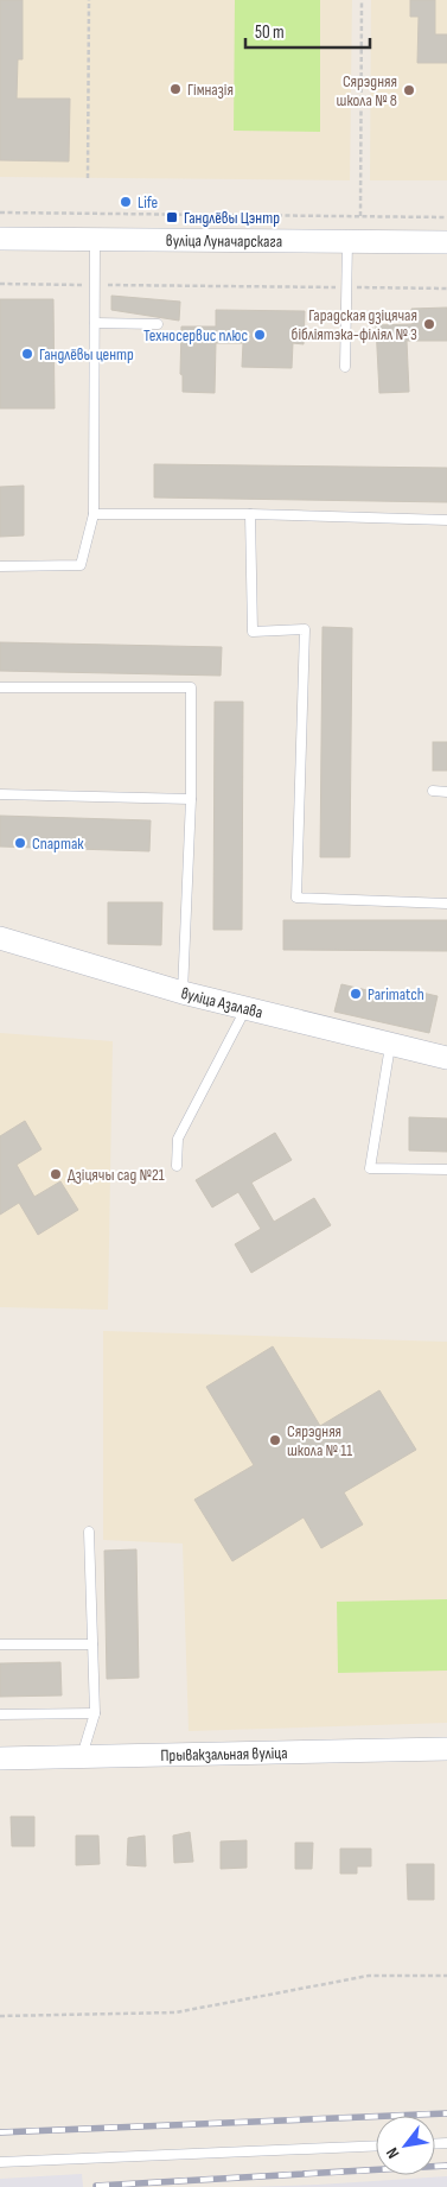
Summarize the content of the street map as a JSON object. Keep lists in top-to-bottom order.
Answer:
{
  "streets": {
    "street": ["вуліца Луначарскага", "вуліца Азалава", "Прывакзальная вуліца"]
  },
  "places": {
    "other": [
      "Гімназія",
      "Сярэдняя школа № 8",
      "Life",
      "Гарадская дзіцячая бібліятэка-філіял № 3",
      "Техносервис плюс",
      "Гандлёвы центр",
      "Спартак",
      "Parimatch",
      "Дзіцячы сад №21",
      "Сярэдняя школа № 11"
    ],
    "transit": ["Гандлёвы Цэнтр"]
  },
  "scale_bar": "50 m",
  "north": "bottom left"
}
